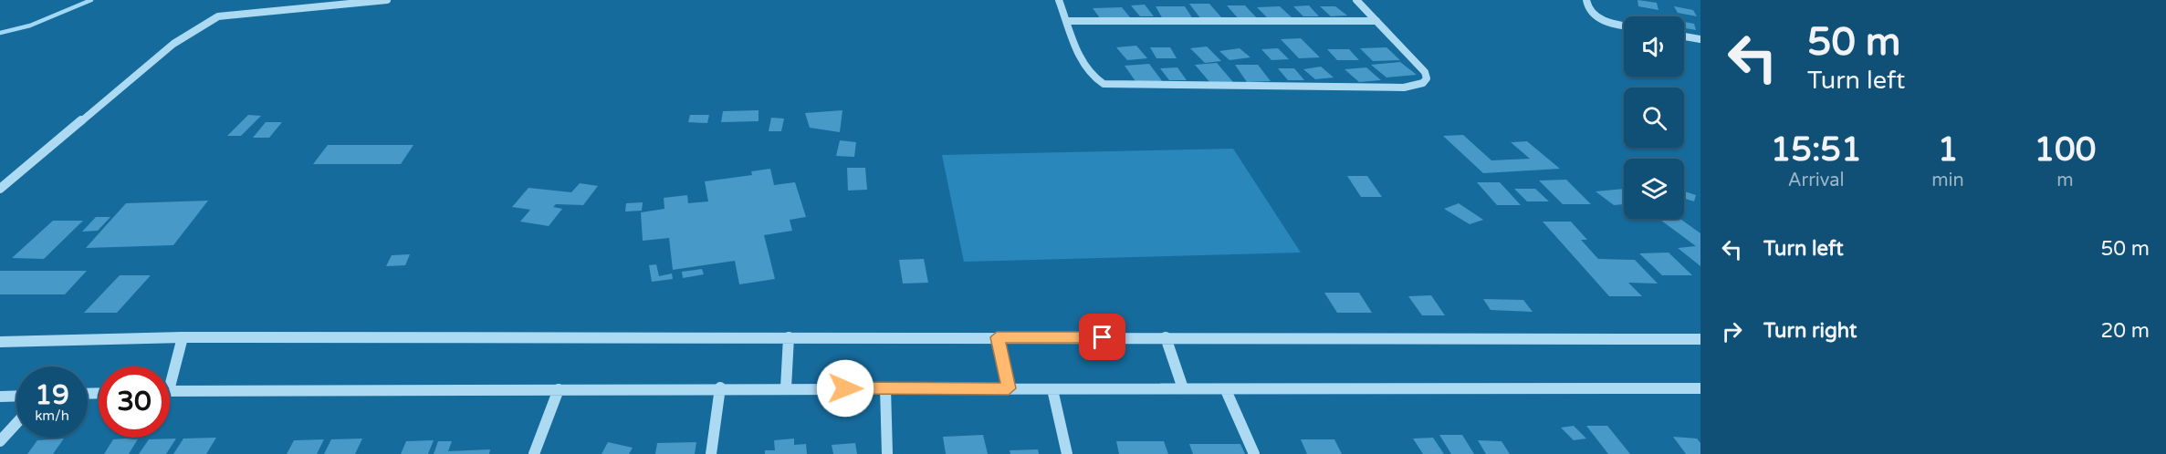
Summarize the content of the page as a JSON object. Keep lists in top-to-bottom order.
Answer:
{
  "page": {
    "turn": ["50 m", "Turn left"],
    "eta": [
      "15:51",
      "Arrival",
      "1",
      "min",
      "100",
      "m"
    ],
    "list": [
      {
        "name": "Turn left",
        "value": "50 m"
      },
      {
        "name": "Turn right",
        "value": "20 m"
      }
    ],
    "speed": "19 km/h",
    "limit": "30"
  }
}
